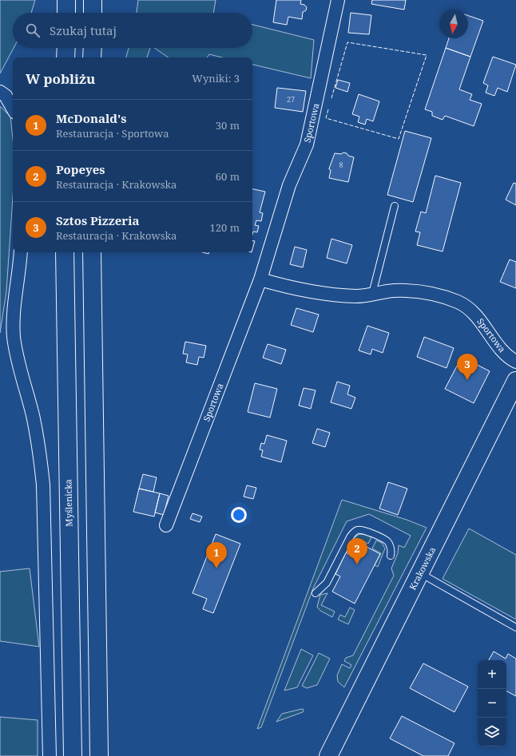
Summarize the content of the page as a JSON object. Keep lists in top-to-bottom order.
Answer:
{
  "streets": {
    "main road": ["Myślenicka", "Krakowska"],
    "street": ["Sportowa"]
  },
  "house_numbers": ["27", "8"],
  "north": "bottom",
  "page": {
    "search": "Szukaj tutaj",
    "heading": ["W pobliżu", "Wyniki: 3"],
    "list": [
      {
        "mark": "1",
        "name": "McDonald's",
        "note": "Restauracja · Sportowa",
        "value": "30 m"
      },
      {
        "mark": "2",
        "name": "Popeyes",
        "note": "Restauracja · Krakowska",
        "value": "60 m"
      },
      {
        "mark": "3",
        "name": "Sztos Pizzeria",
        "note": "Restauracja · Krakowska",
        "value": "120 m"
      }
    ],
    "pins": ["3", "2", "1"],
    "map_buttons": ["+", "−"]
  }
}
